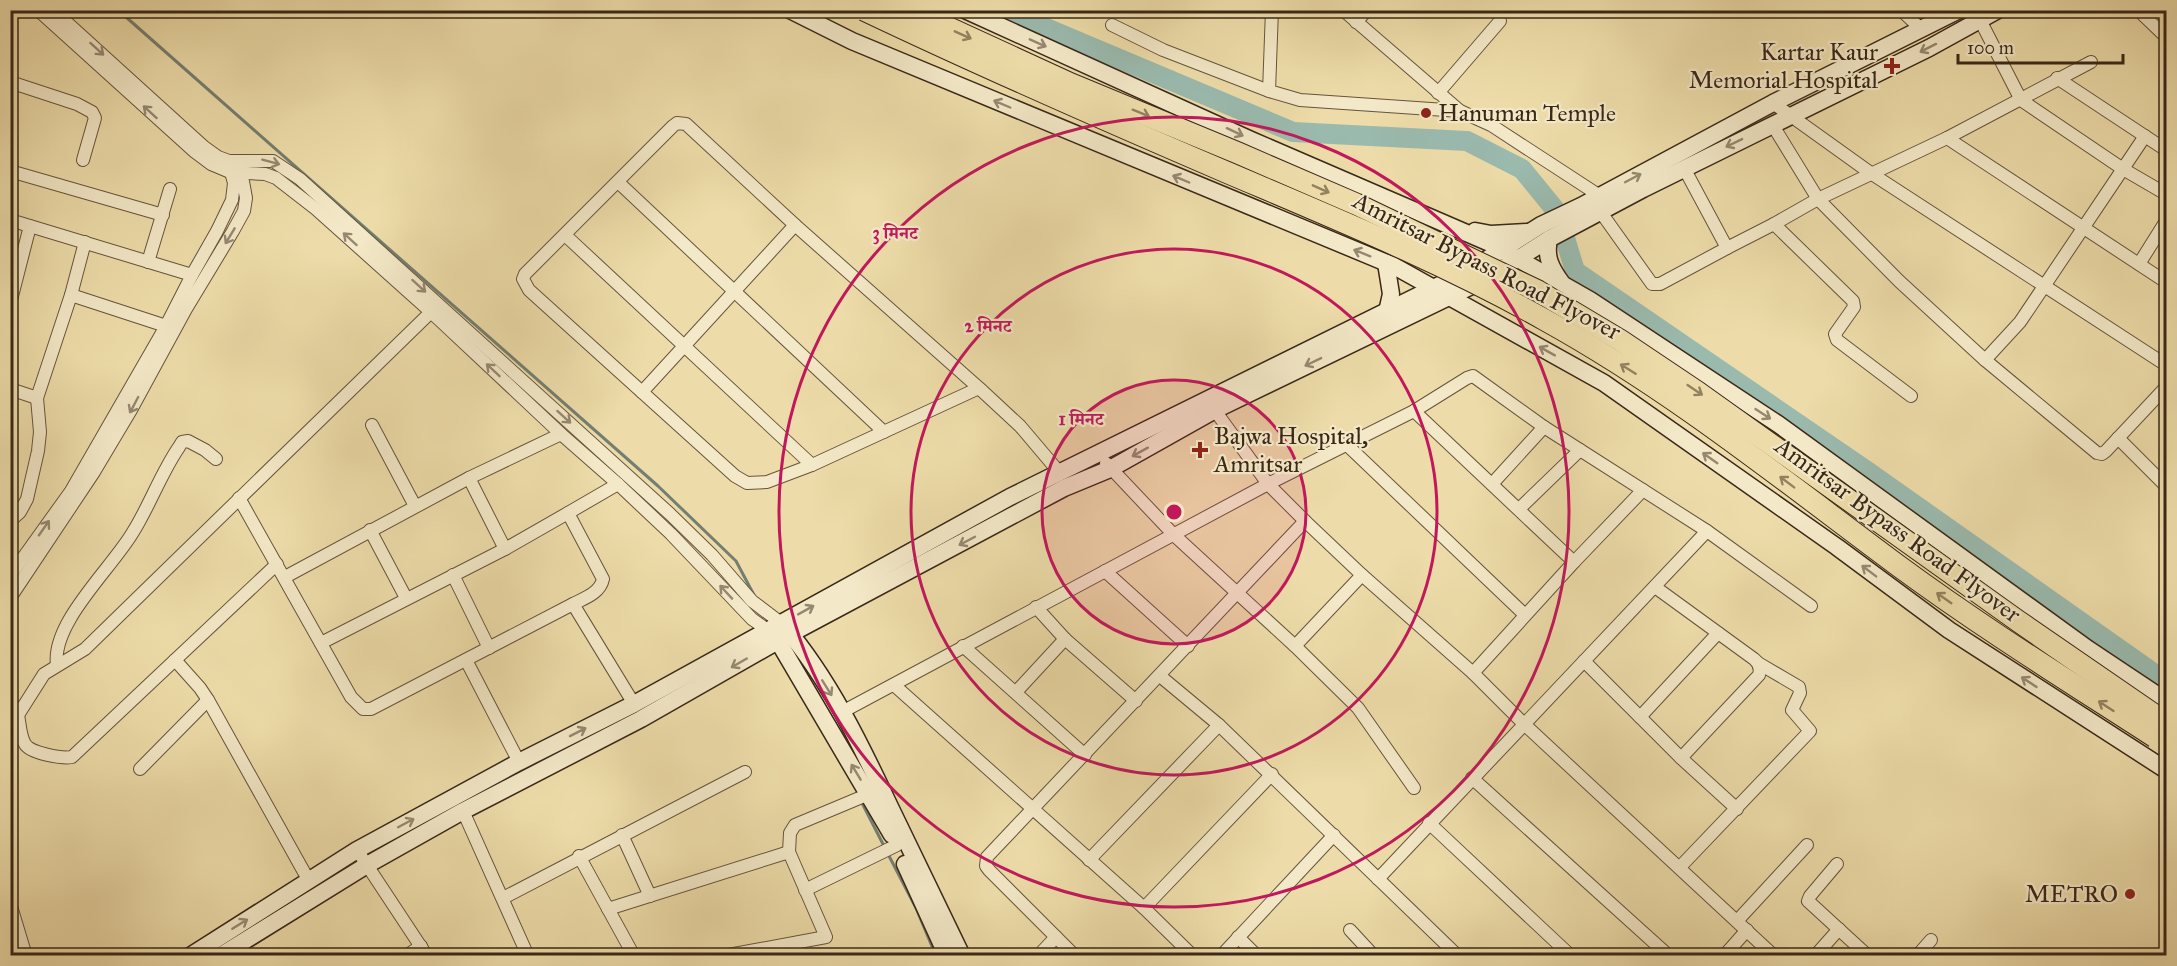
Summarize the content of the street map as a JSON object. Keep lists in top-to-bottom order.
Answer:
{
  "streets": {
    "highway": ["Amritsar Bypass Road Flyover"]
  },
  "places": {
    "health": ["Kartar Kaur Memorial Hospital", "Bajwa Hospital, Amritsar"],
    "other": ["Hanuman Temple", "METRO"]
  },
  "scale_bar": "100 m",
  "rings": ["3 मिनट", "2 मिनट", "1 मिनट"]
}
